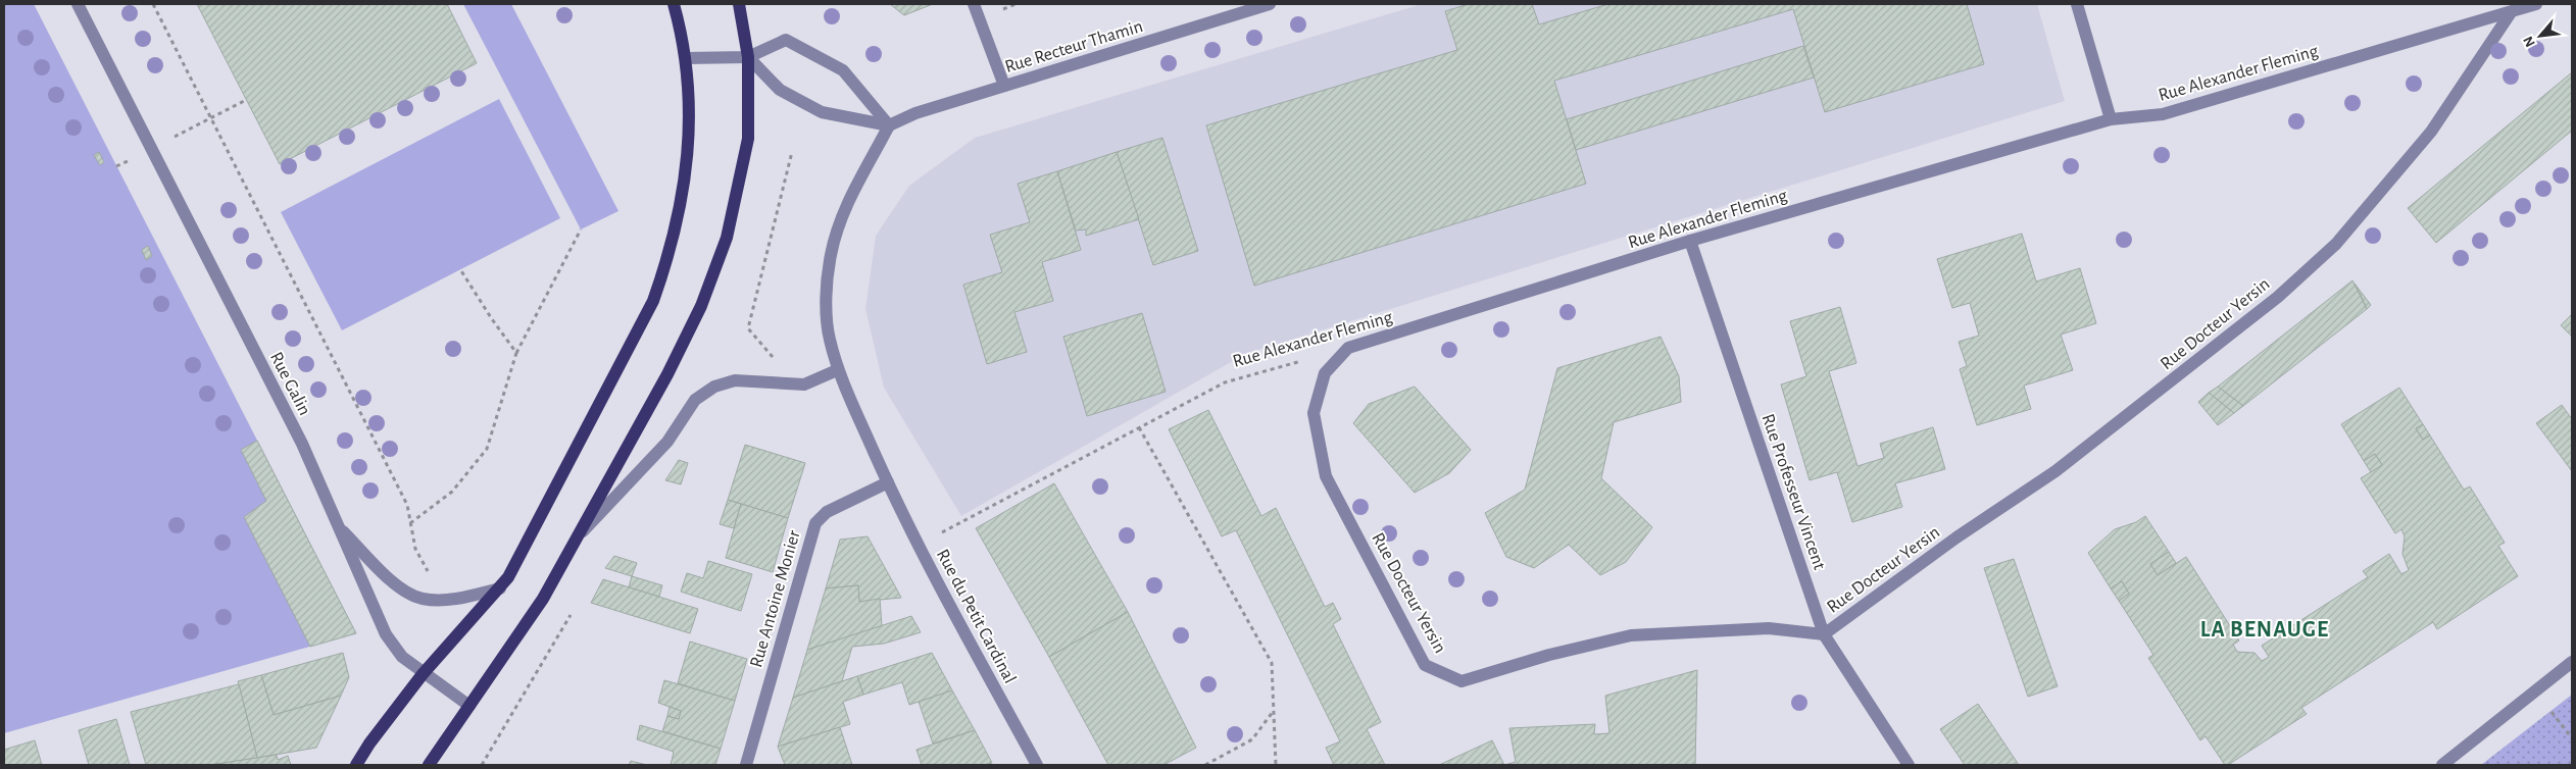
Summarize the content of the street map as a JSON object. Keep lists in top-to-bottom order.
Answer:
{
  "streets": {
    "street": [
      "Rue Recteur Thamin",
      "Rue Alexander Fleming",
      "Rue Docteur Yersin",
      "Rue Galin",
      "Rue Professeur Vincent",
      "Rue Antoine Monier",
      "Rue du Petit Cardinal"
    ]
  },
  "crossings": [
    ["Rue Recteur Thamin", "Rue du Petit Cardinal"],
    ["Rue Alexander Fleming", "Rue Docteur Yersin"],
    ["Rue Alexander Fleming", "Rue Professeur Vincent"],
    ["Rue Alexander Fleming", "Rue du Petit Cardinal"],
    ["Rue Docteur Yersin", "Rue Professeur Vincent"],
    ["Rue Antoine Monier", "Rue du Petit Cardinal"]
  ],
  "districts": ["LA BENAUGE"],
  "north": "bottom left"
}
